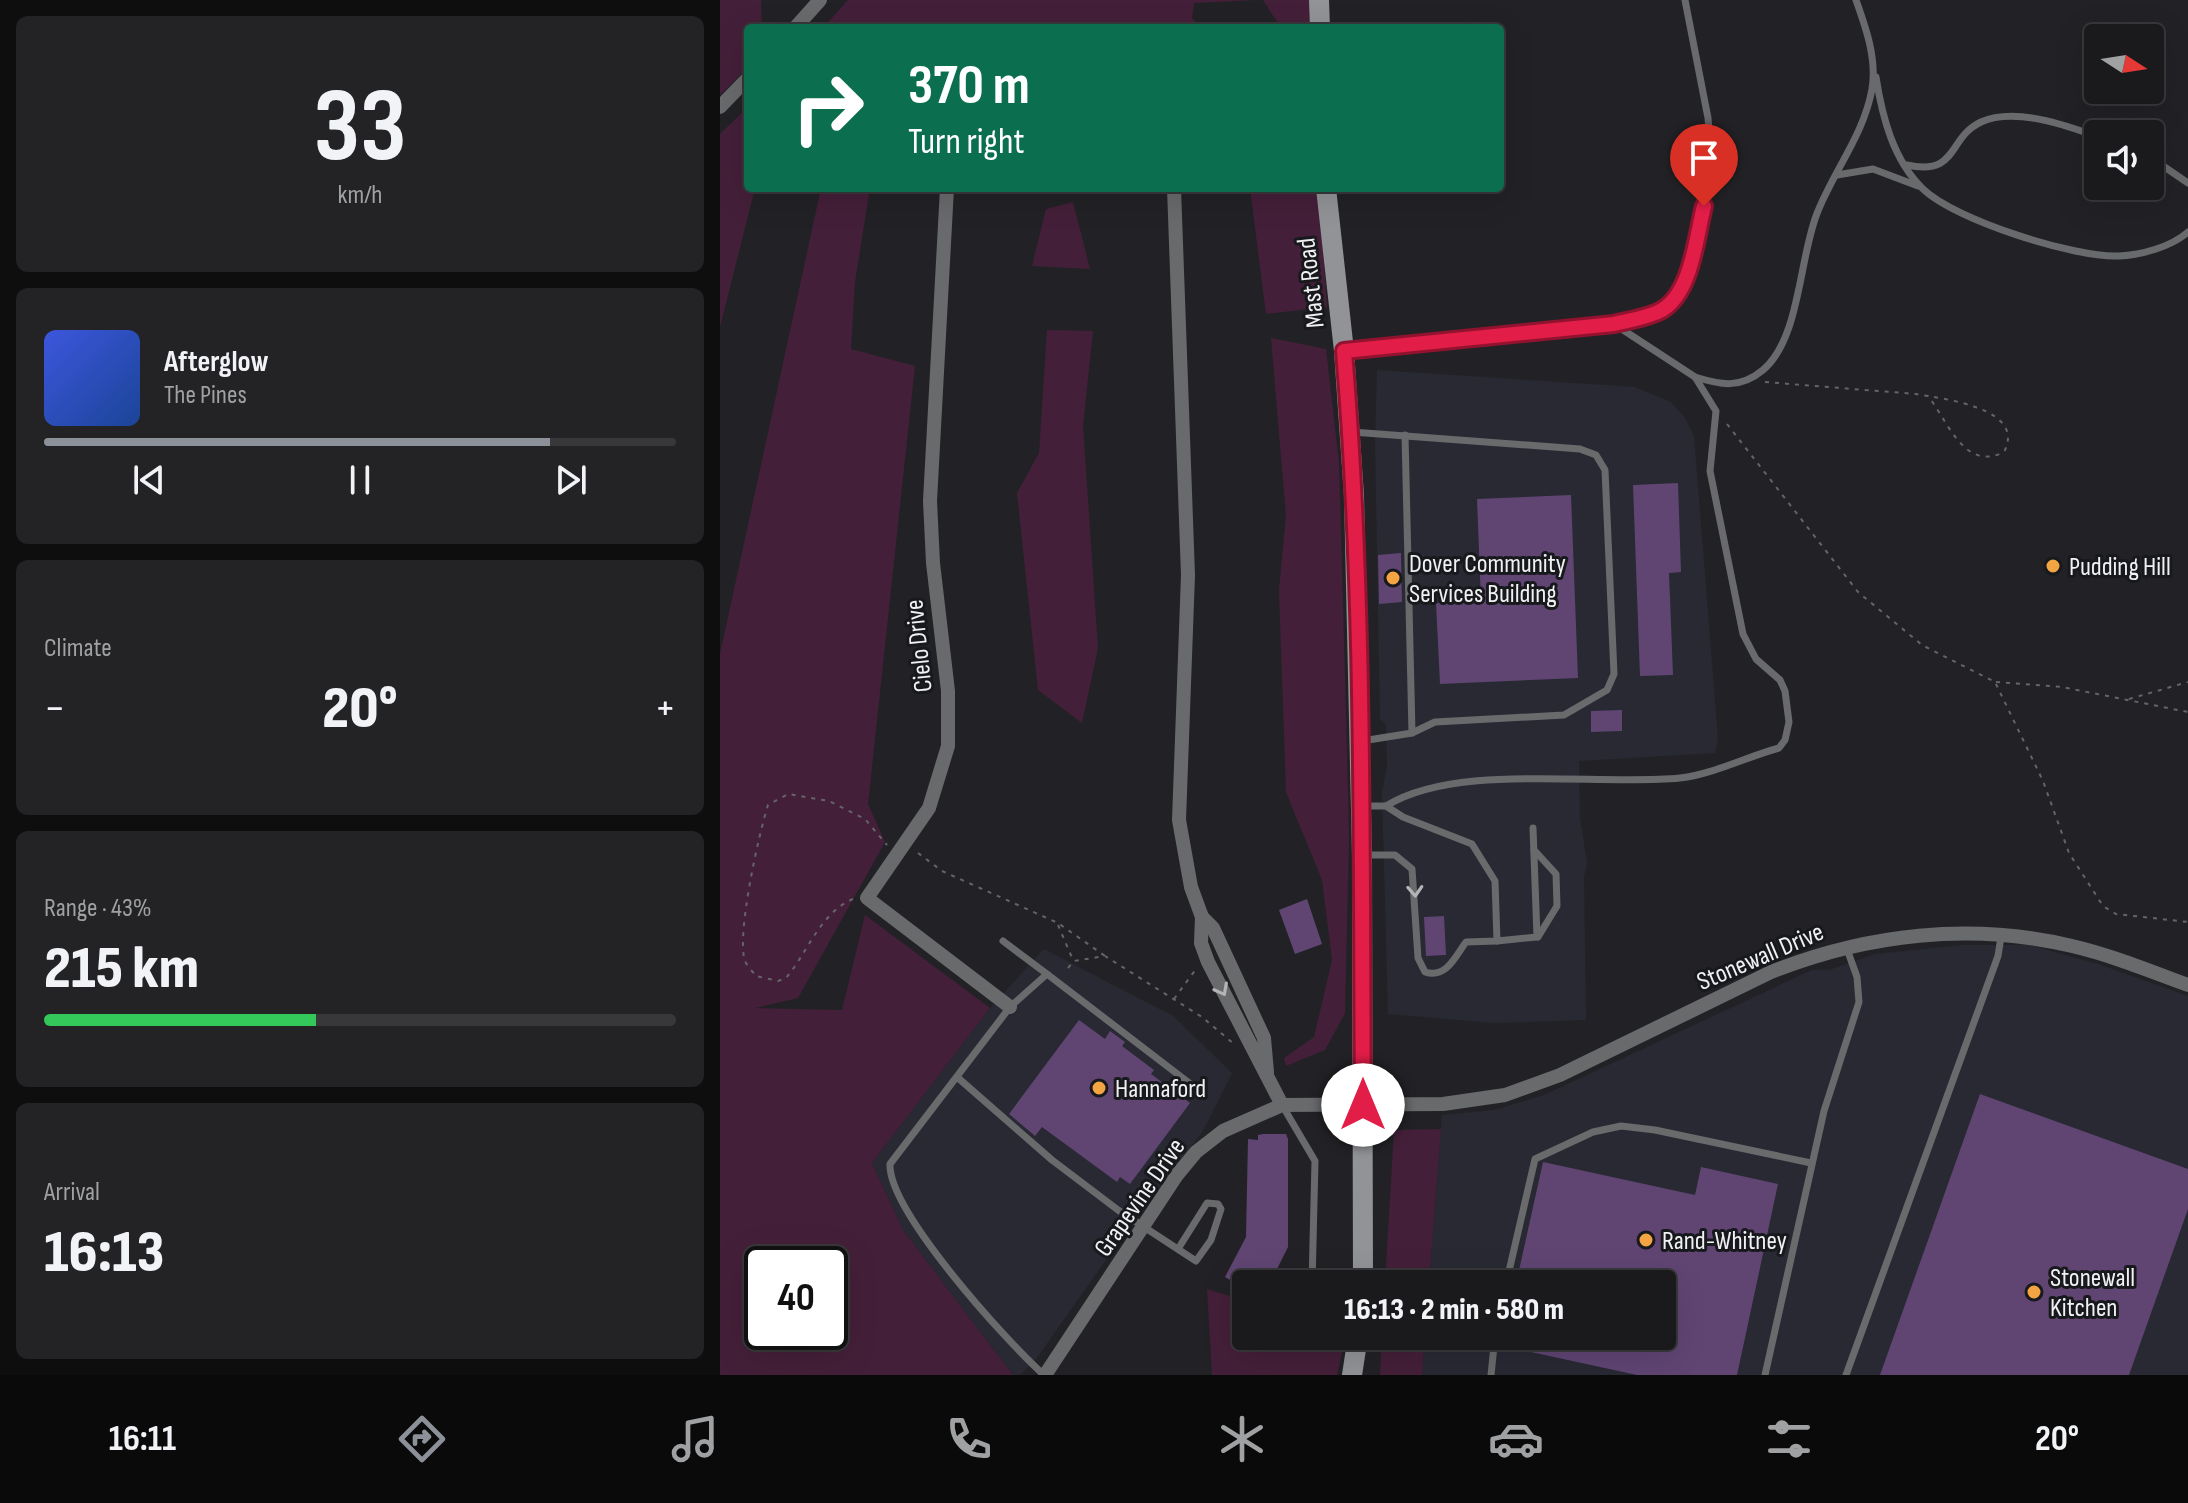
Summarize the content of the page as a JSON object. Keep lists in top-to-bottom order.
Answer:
{
  "streets": {
    "street": [
      "Mast Road",
      "Cielo Drive",
      "Stonewall Drive",
      "Grapevine Drive"
    ]
  },
  "crossings": [
    ["Mast Road", "Stonewall Drive"],
    ["Mast Road", "Grapevine Drive"],
    ["Stonewall Drive", "Grapevine Drive"]
  ],
  "places": [
    "Pudding Hill",
    "Dover Community Services Building",
    "Hannaford",
    "Rand-Whitney",
    "Stonewall Kitchen"
  ],
  "north": "right",
  "page": {
    "tile": [
      ["33", "km/h"],
      "Climate",
      ["Range · 43%", "215 km"],
      ["Arrival", "16:13"]
    ],
    "turn": ["370 m", "Turn right"],
    "song": ["Afterglow", "The Pines"],
    "heat": ["−", "20°", "+"],
    "limit": "40",
    "trip": "16:13 · 2 min · 580 m",
    "tabs": ["16:11", "20°"]
  }
}
